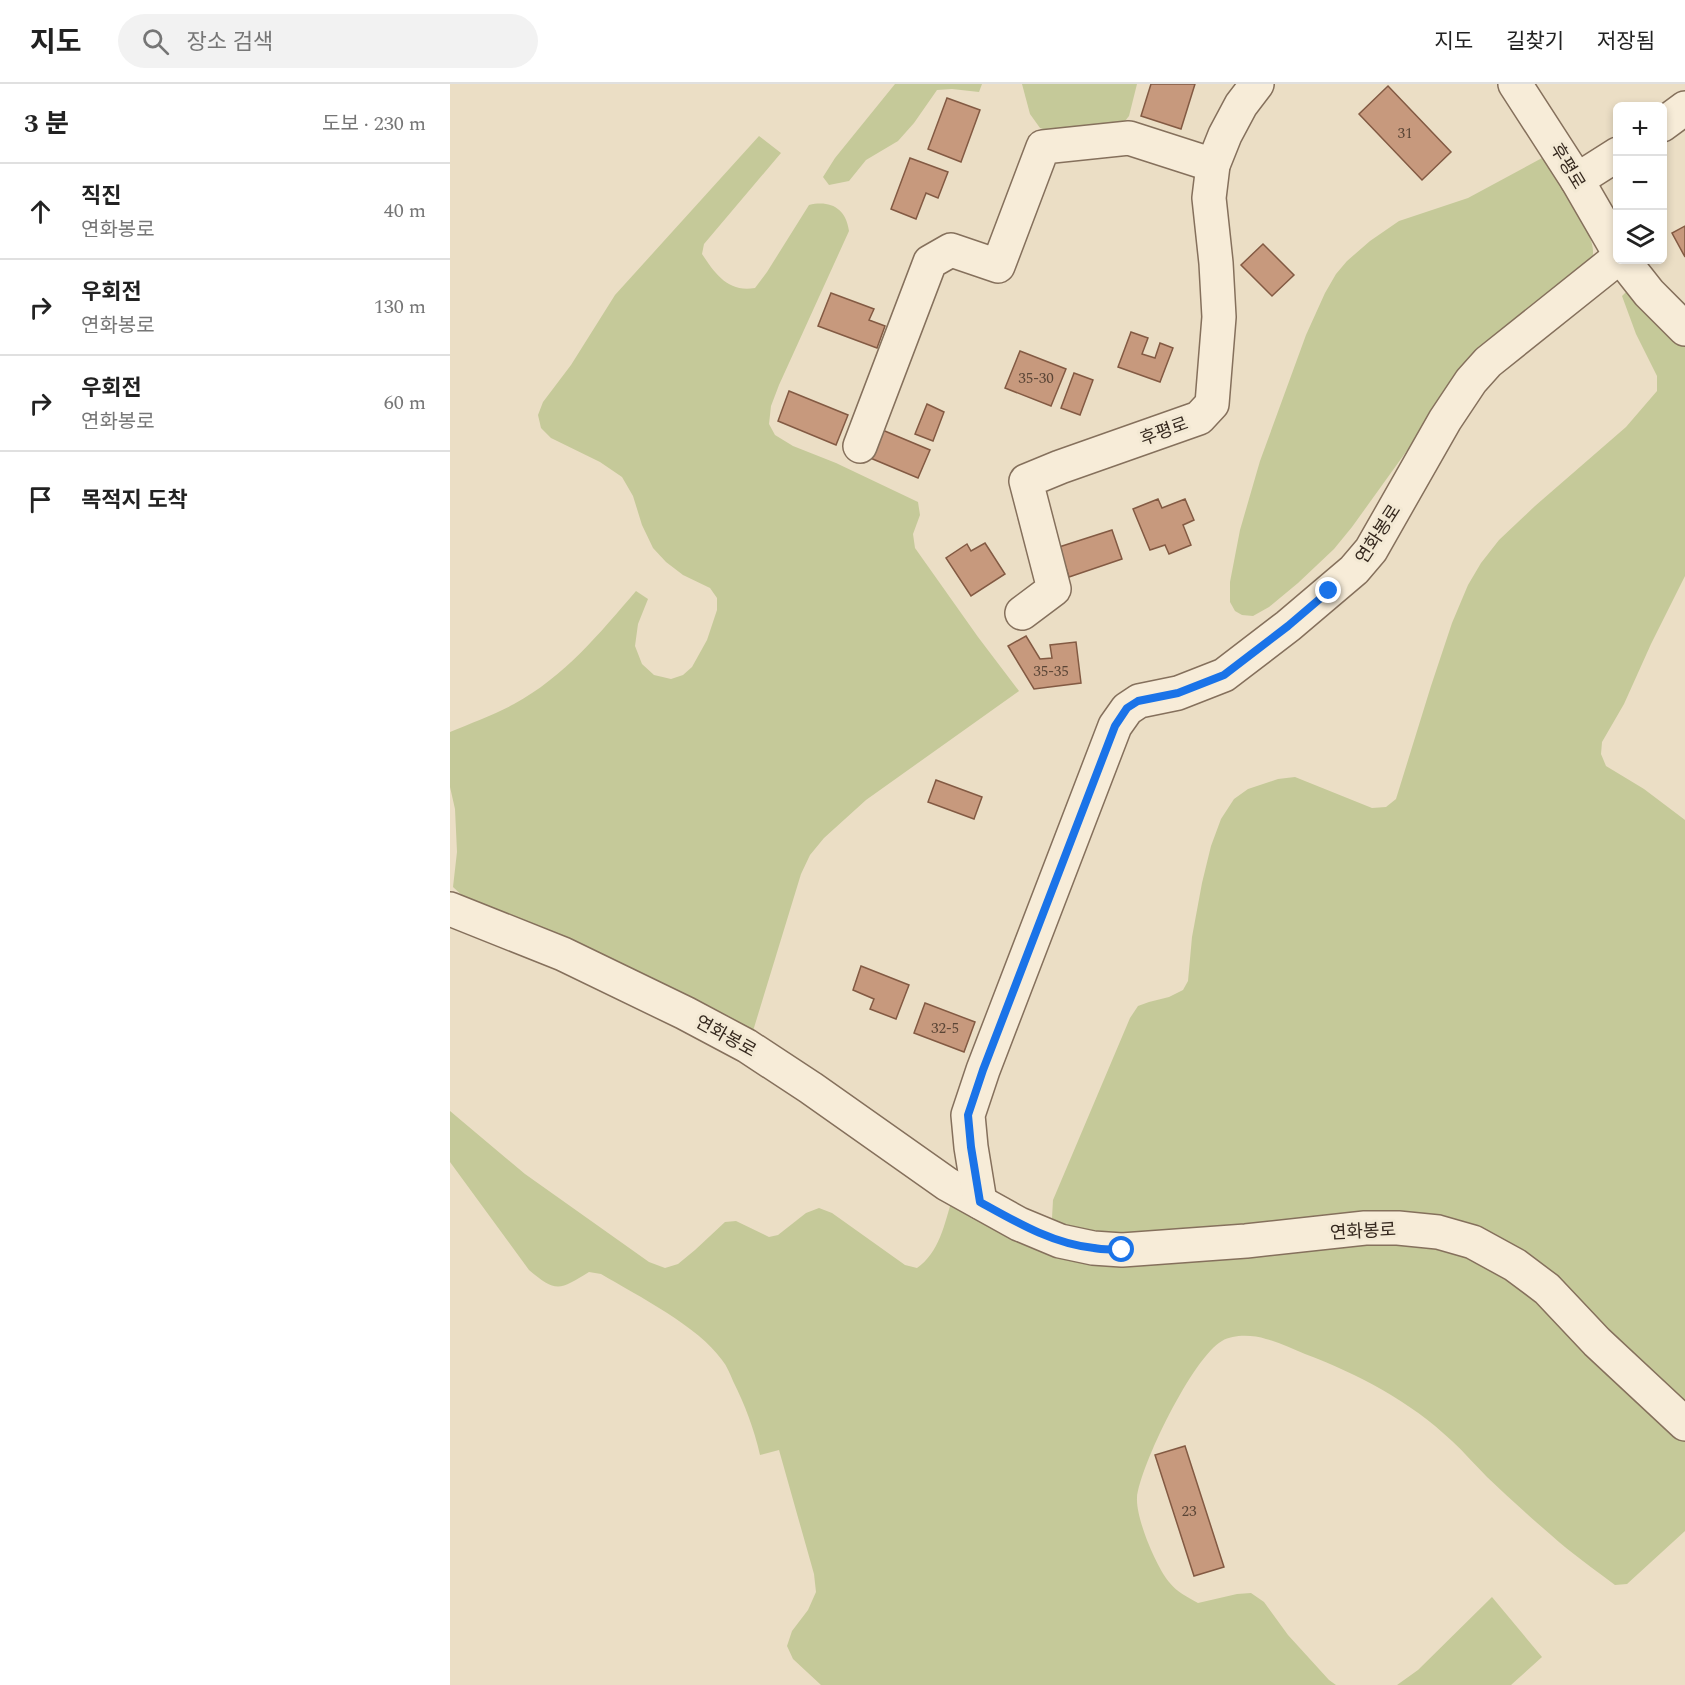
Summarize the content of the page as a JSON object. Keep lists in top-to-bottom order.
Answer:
{
  "streets": {
    "street": ["후평로", "연화봉로"]
  },
  "house_numbers": [
    "31",
    "35-30",
    "35-35",
    "32-5",
    "23"
  ],
  "page": {
    "header": "지도",
    "search": "장소 검색",
    "nav": ["지도", "길찾기", "저장됨"],
    "heading": ["3 분", "도보 · 230 m"],
    "map_buttons": ["+", "−"],
    "list": [
      ["직진", "연화봉로", "40 m"],
      ["우회전", "연화봉로", "130 m"],
      ["우회전", "연화봉로", "60 m"],
      "목적지 도착"
    ]
  }
}
